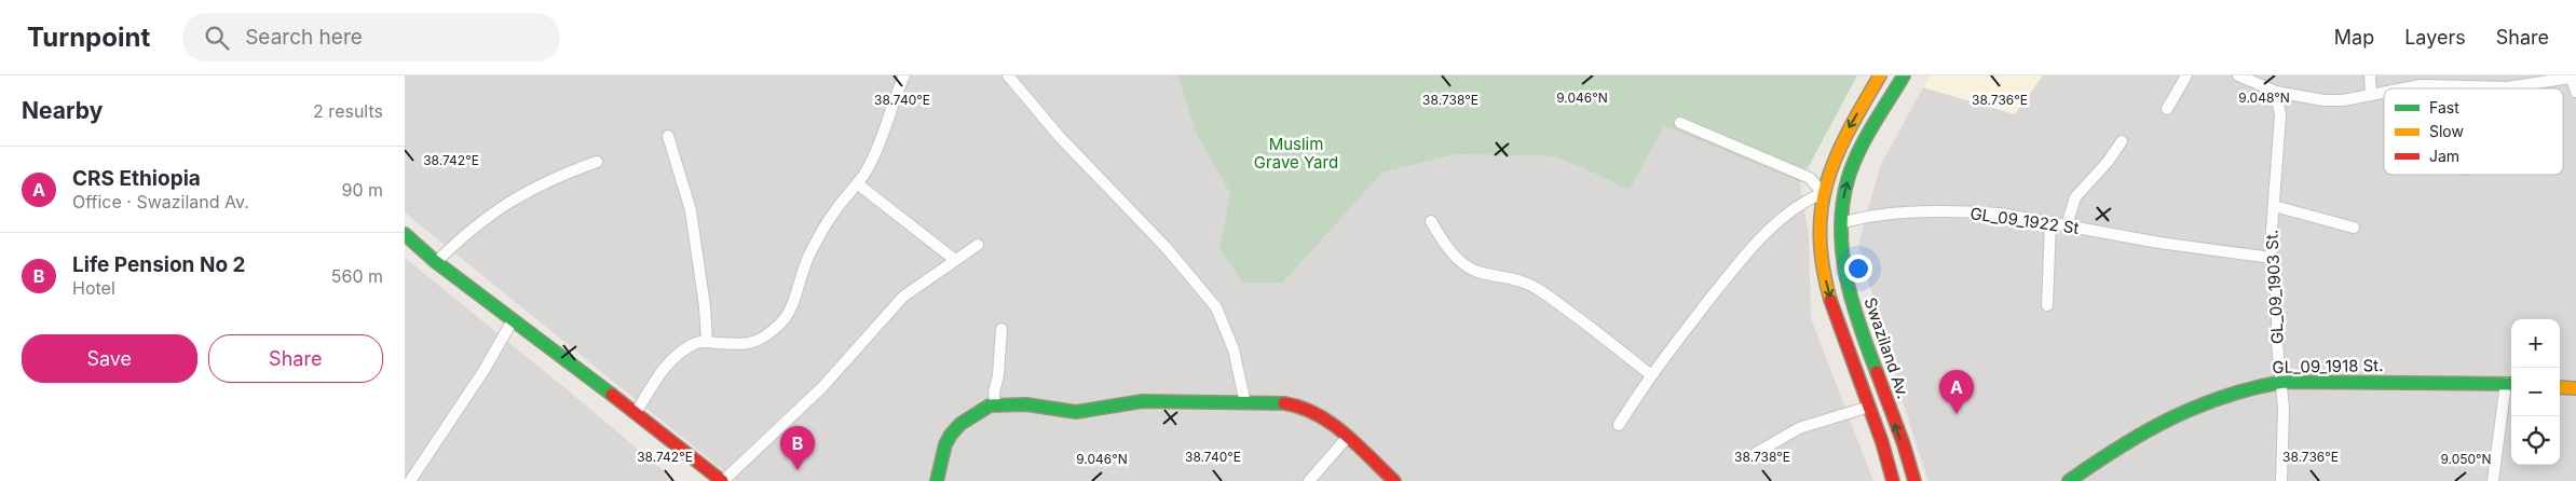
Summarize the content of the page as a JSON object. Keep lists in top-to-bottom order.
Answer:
{
  "streets": {
    "main road": ["Swaziland Av.", "GL_09_1918 St."],
    "street": ["GL_09_1922 St", "GL_09_1903 St."]
  },
  "crossings": [
    ["GL_09_1922 St", "GL_09_1903 St."],
    ["GL_09_1922 St", "Swaziland Av."],
    ["GL_09_1903 St.", "GL_09_1918 St."]
  ],
  "parks": ["Muslim Grave Yard"],
  "legend": ["Fast", "Slow", "Jam"],
  "page": {
    "header": "Turnpoint",
    "search": "Search here",
    "nav": ["Map", "Layers", "Share"],
    "heading": ["Nearby", "2 results"],
    "list": [
      {
        "mark": "A",
        "name": "CRS Ethiopia",
        "note": "Office · Swaziland Av.",
        "value": "90 m"
      },
      {
        "mark": "B",
        "name": "Life Pension No 2",
        "note": "Hotel",
        "value": "560 m"
      }
    ],
    "buttons": ["Save", "Share"],
    "map_buttons": ["+", "−"],
    "pins": ["A", "B"]
  },
  "coordinates": [
    "9.046°N",
    "9.048°N",
    "38.740°E",
    "38.738°E",
    "38.736°E",
    "38.742°E",
    "9.050°N"
  ]
}
